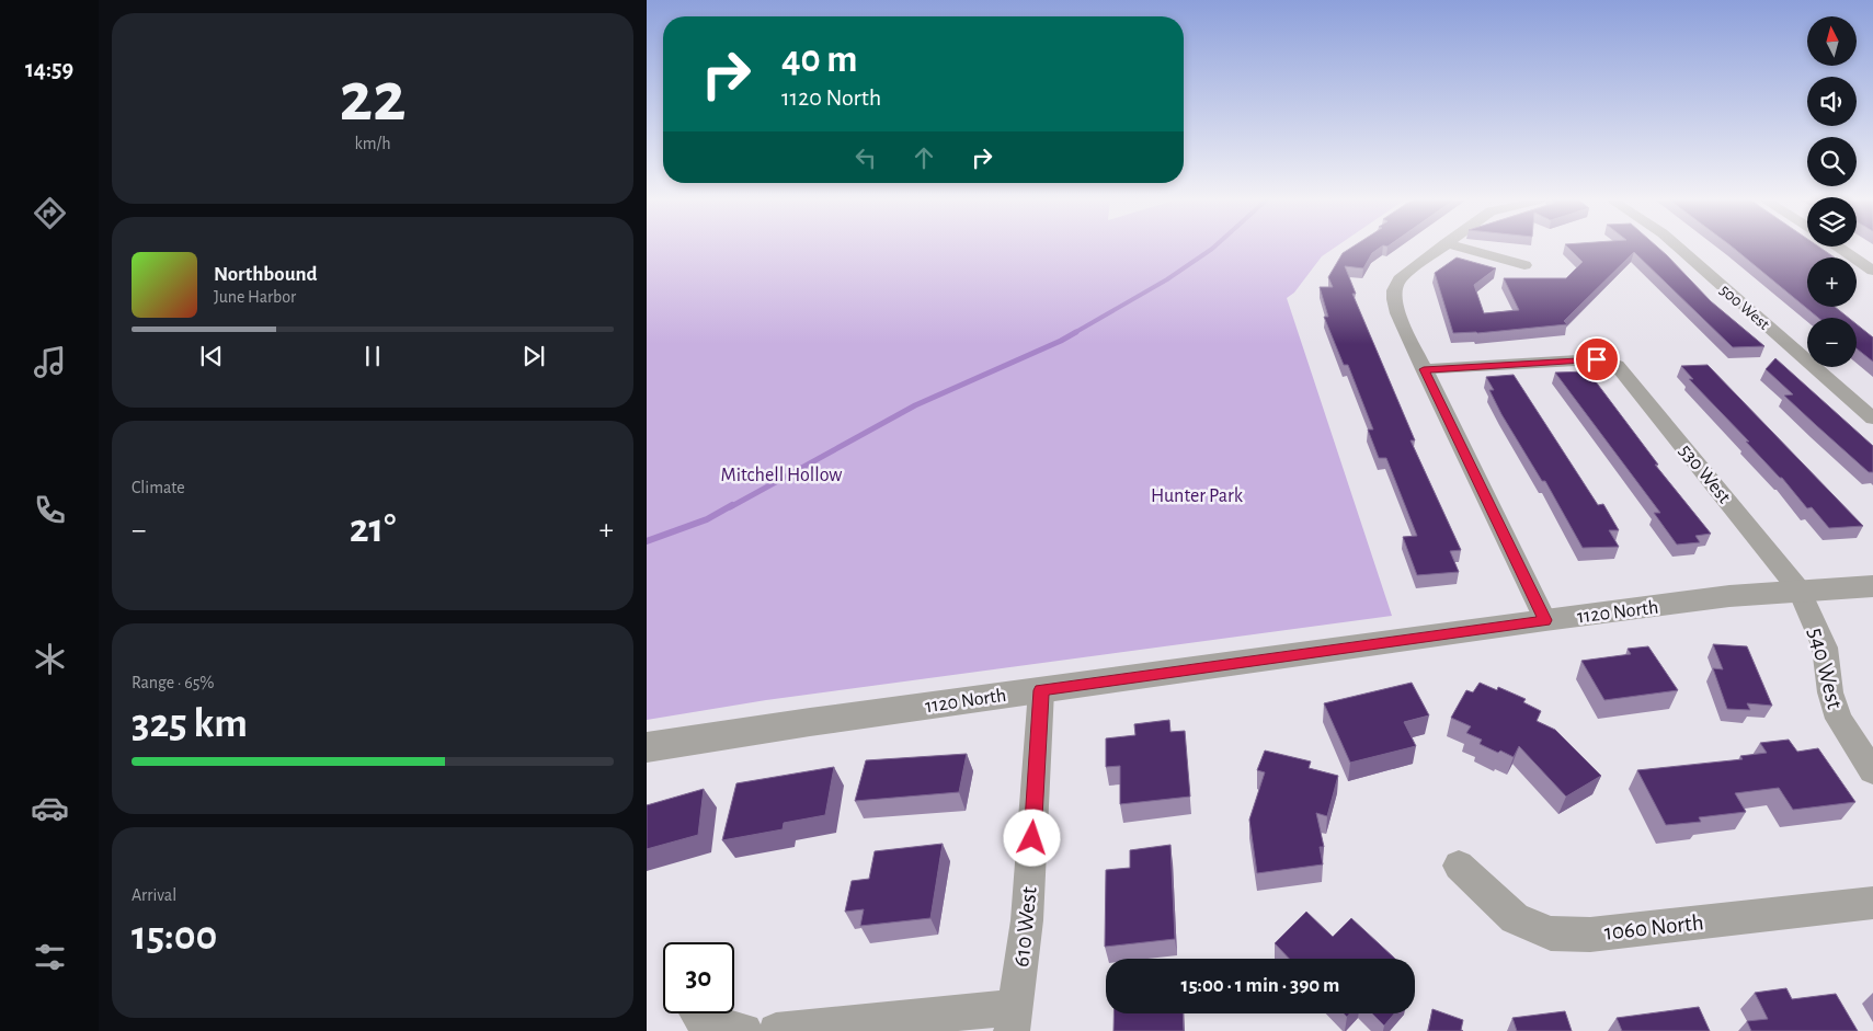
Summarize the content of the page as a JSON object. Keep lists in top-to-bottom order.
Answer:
{
  "streets": {
    "street": [
      "500 West",
      "530 West",
      "1120 North",
      "540 West",
      "610 West",
      "1060 North"
    ]
  },
  "crossings": [
    ["530 West", "1120 North"],
    ["530 West", "540 West"],
    ["1120 North", "540 West"],
    ["1120 North", "610 West"]
  ],
  "parks": ["Mitchell Hollow", "Hunter Park"],
  "north": "top",
  "page": {
    "tabs": "14:59",
    "tile": [
      ["22", "km/h"],
      "Climate",
      ["Range · 65%", "325 km"],
      ["Arrival", "15:00"]
    ],
    "map_buttons": ["+", "−"],
    "turn": ["40 m", "1120 North"],
    "song": ["Northbound", "June Harbor"],
    "heat": ["−", "21°", "+"],
    "limit": "30",
    "trip": "15:00 · 1 min · 390 m"
  }
}
